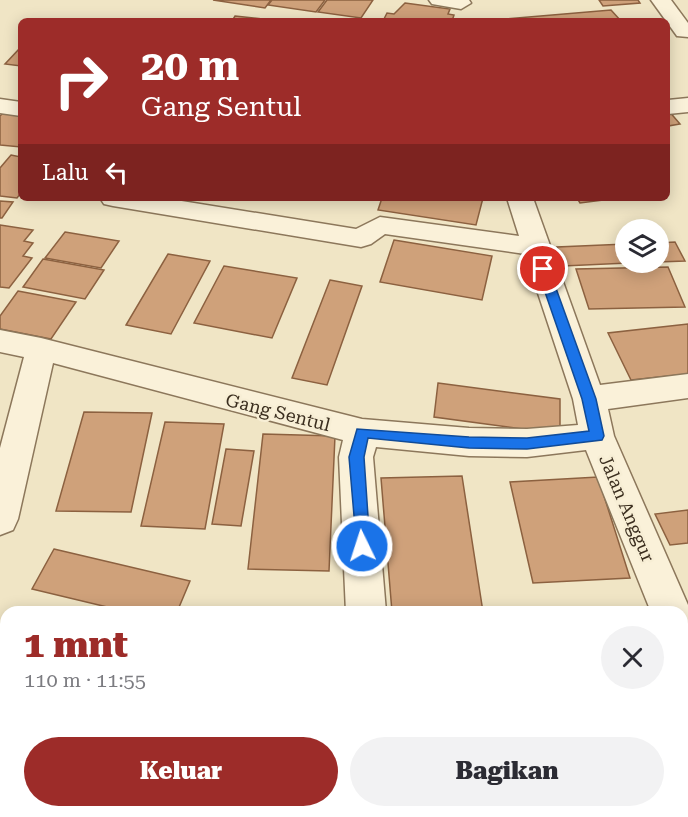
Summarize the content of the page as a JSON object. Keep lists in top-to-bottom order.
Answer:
{
  "streets": {
    "street": ["Gang Sentul", "Jalan Anggur"]
  },
  "crossings": [
    ["Gang Sentul", "Jalan Anggur"]
  ],
  "page": {
    "turn": ["20 m", "Gang Sentul"],
    "then": "Lalu",
    "heading": ["1 mnt", "110 m · 11:55"],
    "buttons": ["Keluar", "Bagikan"]
  }
}
